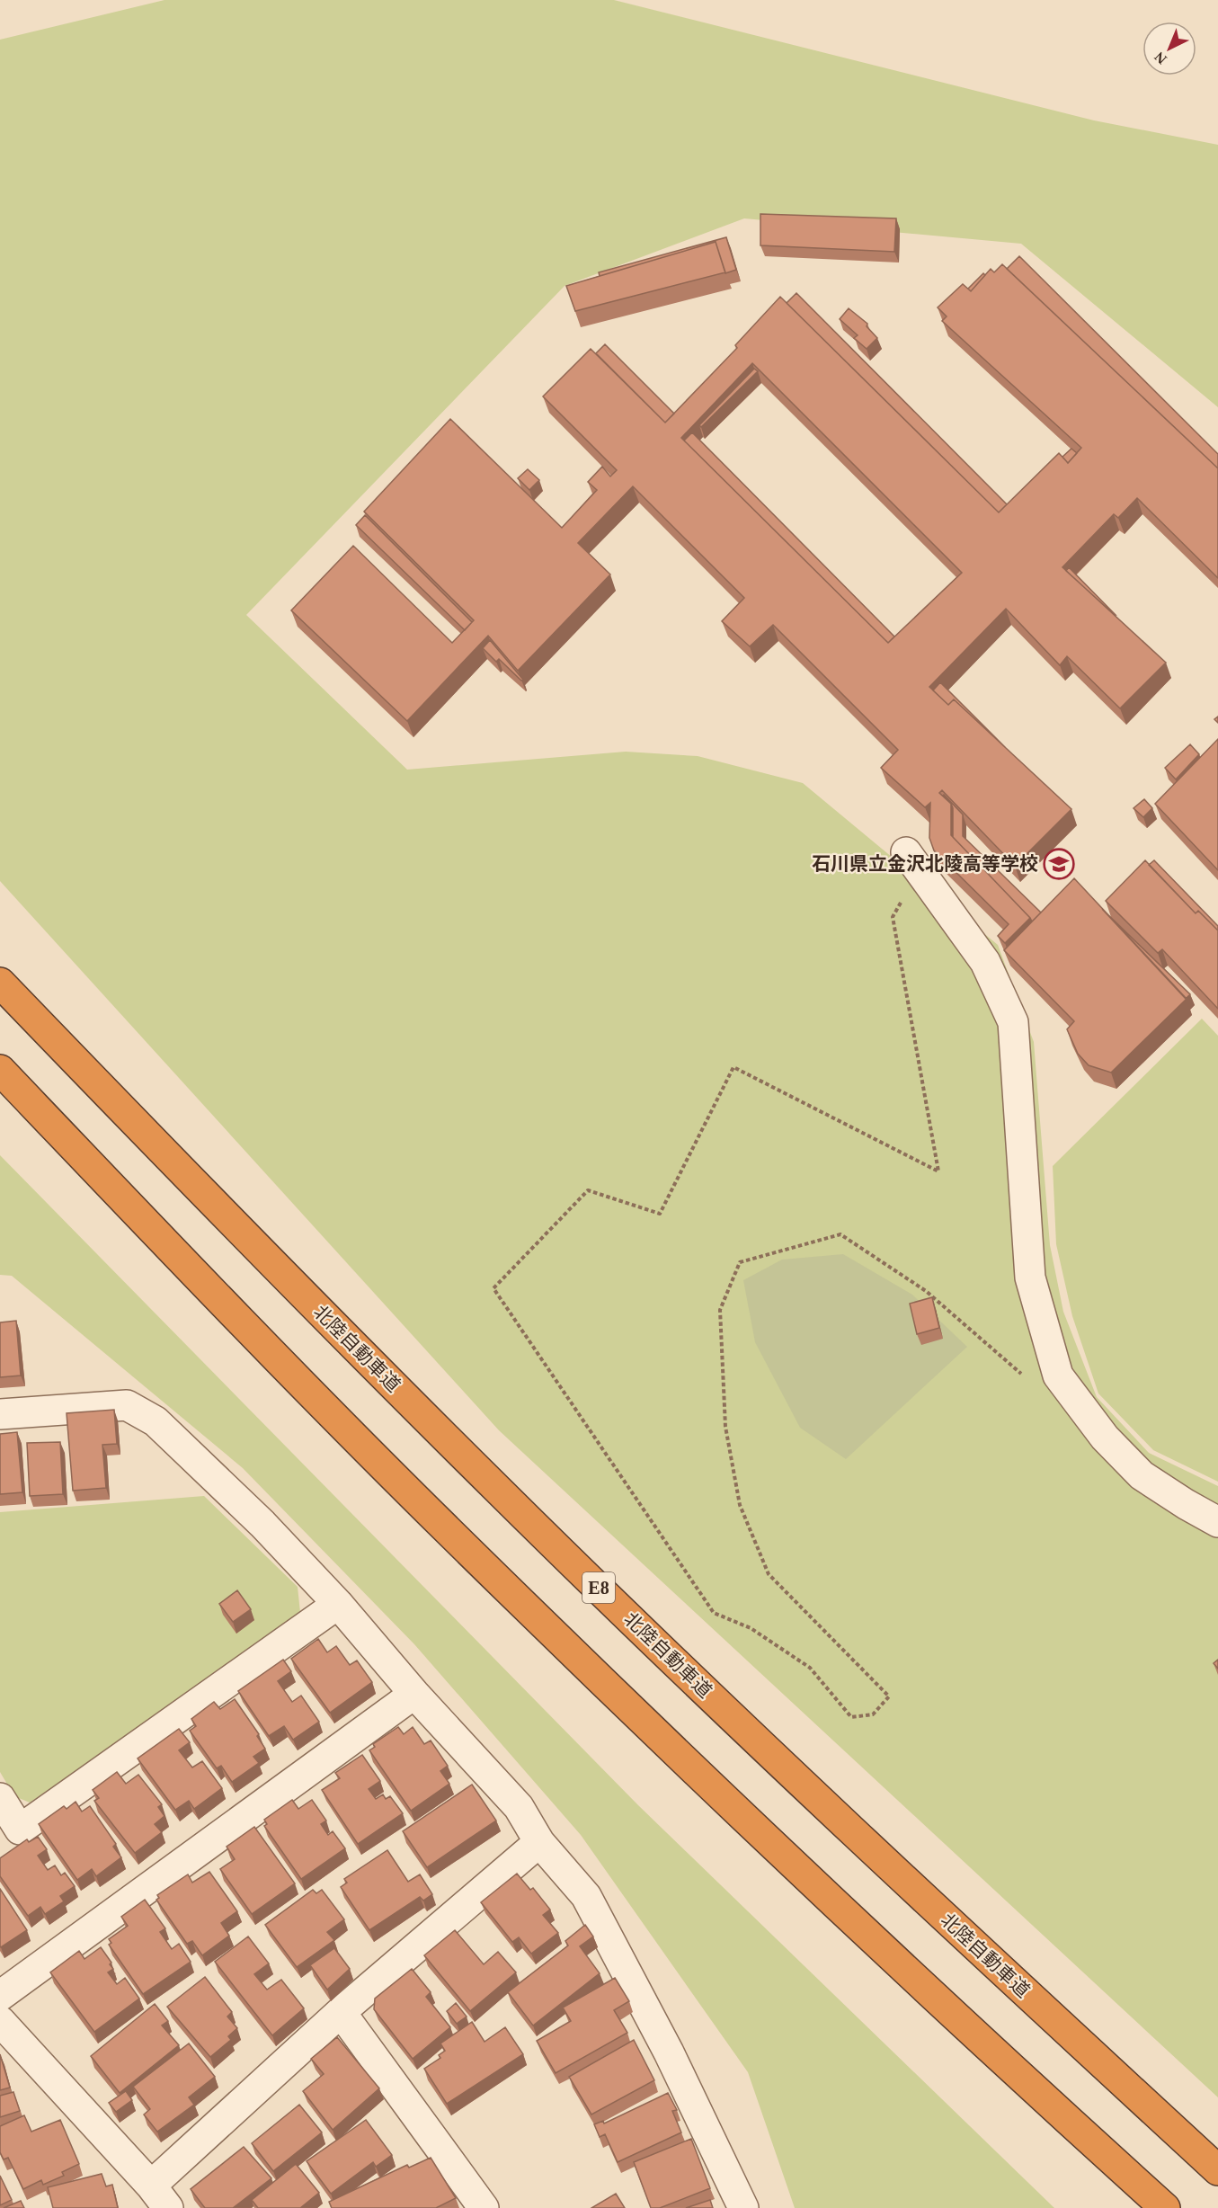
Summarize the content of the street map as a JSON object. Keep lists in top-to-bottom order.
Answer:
{
  "streets": {
    "highway": ["北陸自動車道", "E8"]
  },
  "places": {
    "school or university": ["石川県立金沢北陵高等学校"]
  },
  "north": "bottom left"
}
